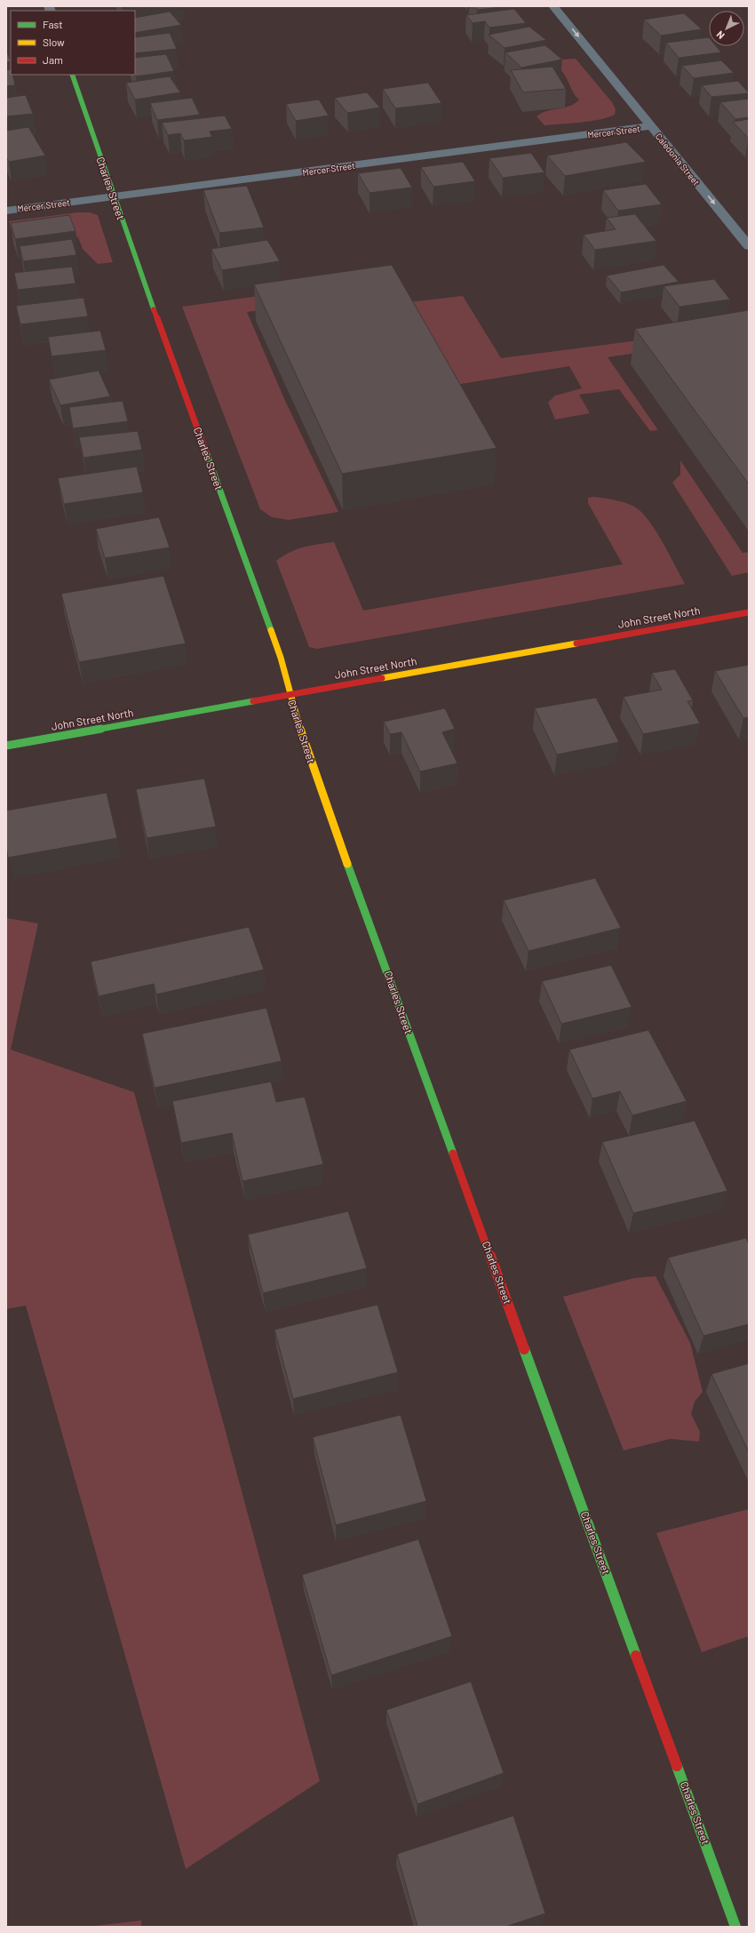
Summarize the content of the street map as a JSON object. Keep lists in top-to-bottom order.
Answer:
{
  "streets": {
    "street": [
      "Mercer Street",
      "Caledonia Street",
      "Charles Street",
      "John Street North"
    ]
  },
  "crossings": [
    ["Mercer Street", "Caledonia Street"],
    ["Mercer Street", "Charles Street"],
    ["Charles Street", "John Street North"]
  ],
  "one_way": ["Caledonia Street"],
  "legend": ["Fast", "Slow", "Jam"],
  "north": "bottom left"
}
